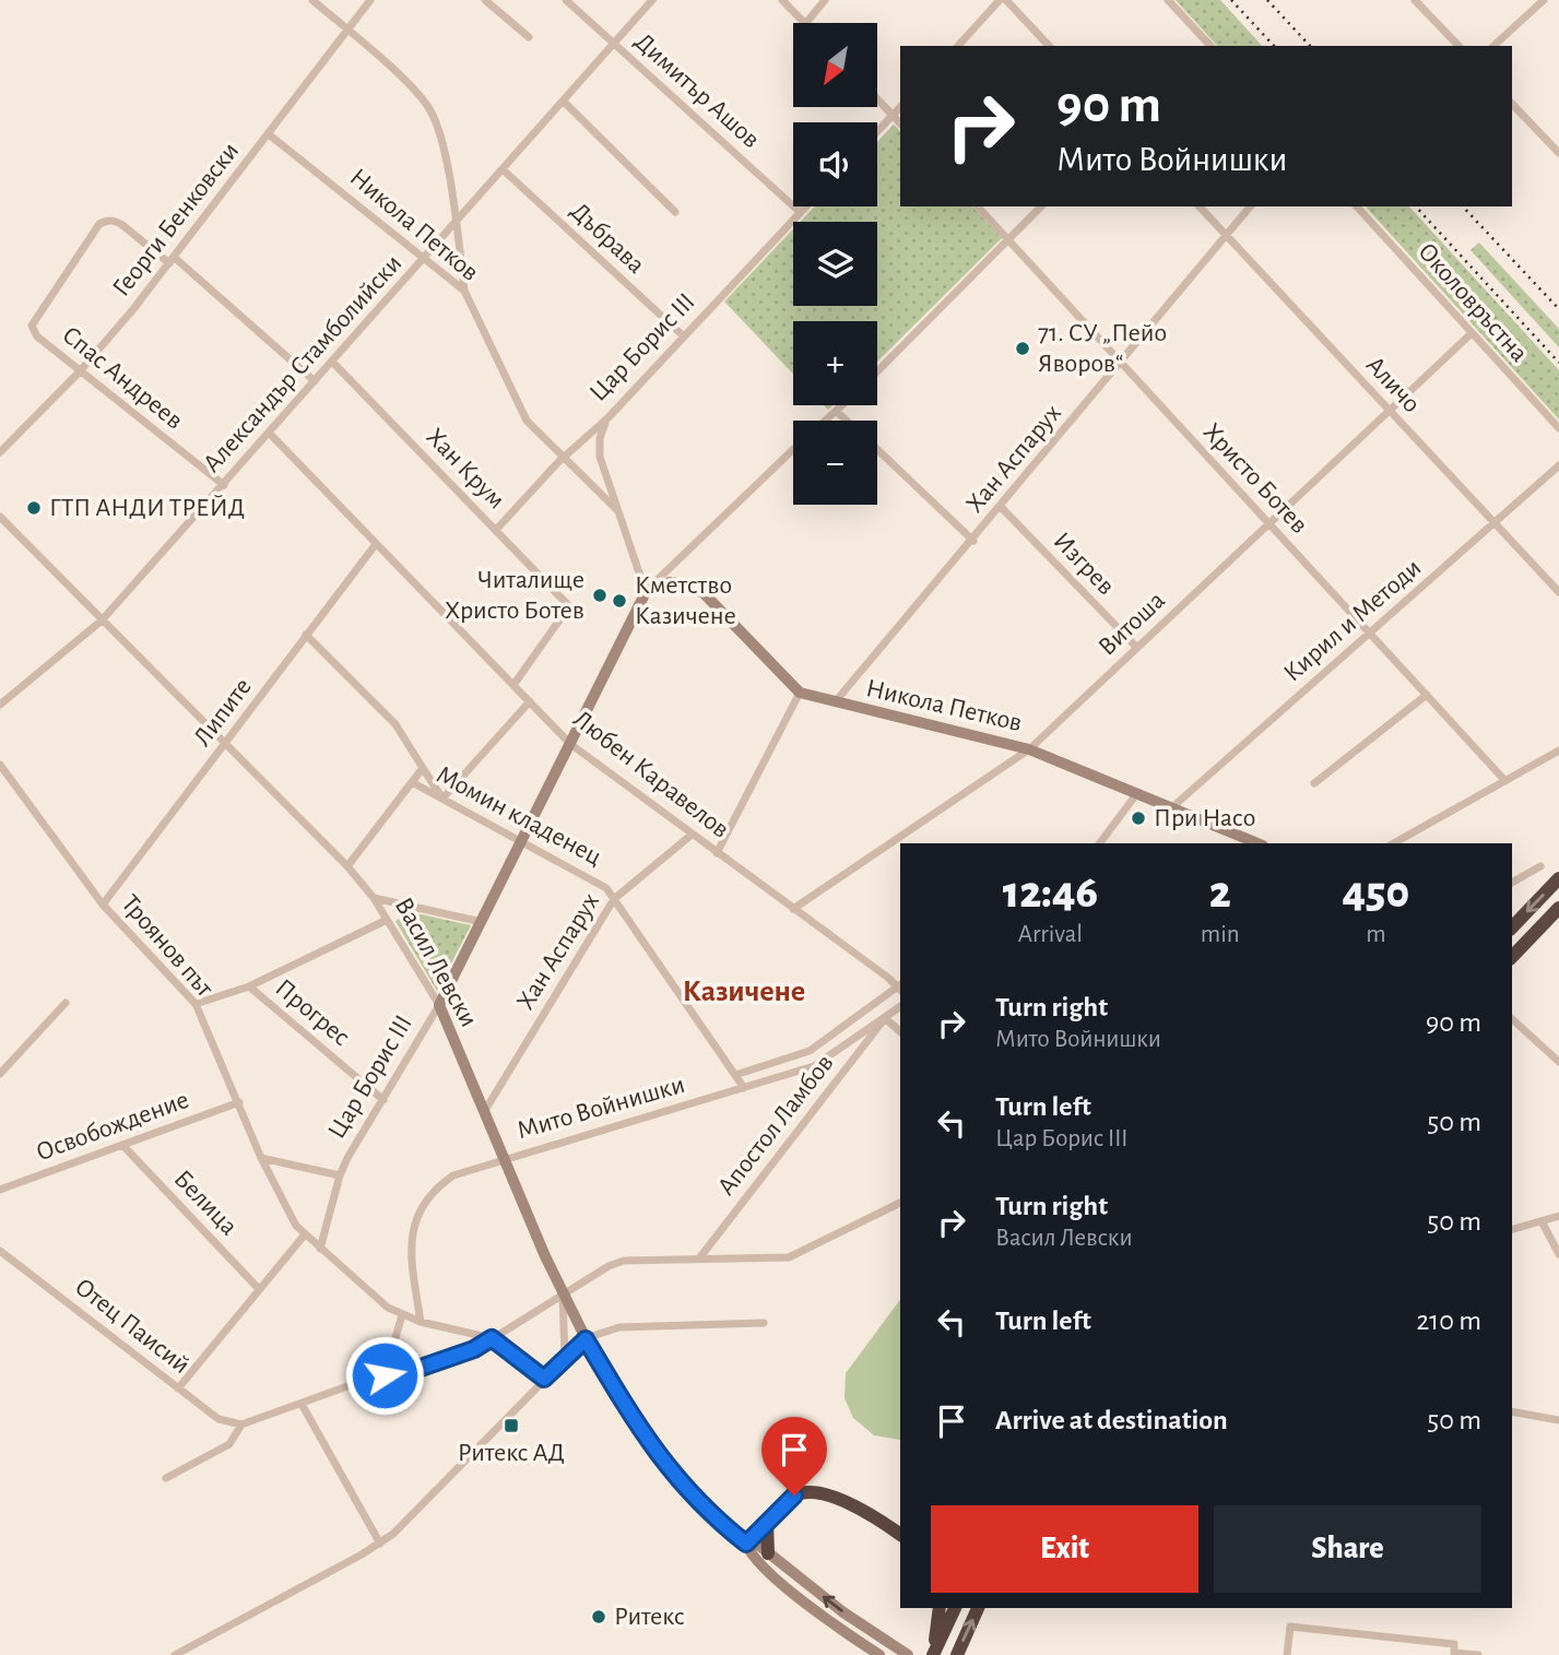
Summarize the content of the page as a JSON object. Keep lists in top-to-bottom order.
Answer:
{
  "streets": {
    "street": [
      "Димитър Ашов",
      "Георги Бенковски",
      "Никола Петков",
      "Дъбрава",
      "Околовръстна",
      "Цар Борис III",
      "Александър Стамболийски",
      "Спас Андреев",
      "Аличо",
      "Хан Аспарух",
      "Хан Крум",
      "Христо Ботев",
      "Изгрев",
      "Кирил и Методи",
      "Витоша",
      "Липите",
      "Любен Каравелов",
      "Момин кладенец",
      "Троянов път",
      "Васил Левски",
      "Прогрес",
      "Мито Войнишки",
      "Апостол Ламбов",
      "Освобождение",
      "Белица",
      "Отец Паисий"
    ]
  },
  "crossings": [
    ["Димитър Ашов", "Цар Борис III"],
    ["Димитър Ашов", "Александър Стамболийски"],
    ["Георги Бенковски", "Никола Петков"],
    ["Георги Бенковски", "Спас Андреев"],
    ["Никола Петков", "Цар Борис III"],
    ["Никола Петков", "Александър Стамболийски"],
    ["Никола Петков", "Хан Аспарух"],
    ["Никола Петков", "Кирил и Методи"],
    ["Никола Петков", "Витоша"],
    ["Дъбрава", "Цар Борис III"],
    ["Дъбрава", "Александър Стамболийски"],
    ["Околовръстна", "Витоша"],
    ["Цар Борис III", "Хан Крум"],
    ["Цар Борис III", "Любен Каравелов"],
    ["Цар Борис III", "Момин кладенец"],
    ["Цар Борис III", "Троянов път"],
    ["Цар Борис III", "Васил Левски"],
    ["Цар Борис III", "Прогрес"],
    ["Александър Стамболийски", "Спас Андреев"],
    ["Александър Стамболийски", "Хан Крум"],
    ["Александър Стамболийски", "Любен Каравелов"],
    ["Александър Стамболийски", "Васил Левски"],
    ["Аличо", "Хан Аспарух"],
    ["Аличо", "Кирил и Методи"],
    ["Аличо", "Витоша"],
    ["Хан Аспарух", "Христо Ботев"],
    ["Хан Аспарух", "Изгрев"],
    ["Хан Аспарух", "Любен Каравелов"],
    ["Хан Аспарух", "Момин кладенец"],
    ["Хан Аспарух", "Васил Левски"],
    ["Хан Крум", "Любен Каравелов"],
    ["Христо Ботев", "Кирил и Методи"],
    ["Христо Ботев", "Витоша"],
    ["Изгрев", "Витоша"],
    ["Витоша", "Любен Каравелов"],
    ["Липите", "Любен Каравелов"],
    ["Липите", "Момин кладенец"],
    ["Липите", "Троянов път"],
    ["Липите", "Васил Левски"],
    ["Момин кладенец", "Мито Войнишки"],
    ["Троянов път", "Освобождение"],
    ["Васил Левски", "Мито Войнишки"],
    ["Мито Войнишки", "Апостол Ламбов"],
    ["Освобождение", "Белица"]
  ],
  "districts": ["Казичене"],
  "places": {
    "other": [
      "71. СУ „Пейо Яворов“",
      "ГТП АНДИ ТРЕЙД",
      "Читалище Христо Ботев",
      "Кметство Казичене",
      "При Насо",
      "Ритекс"
    ],
    "transit": ["Ритекс АД"]
  },
  "north": "bottom left",
  "page": {
    "map_buttons": ["+", "−"],
    "turn": ["90 m", "Мито Войнишки"],
    "eta": [
      "12:46",
      "Arrival",
      "2",
      "min",
      "450",
      "m"
    ],
    "list": [
      {
        "name": "Turn right",
        "note": "Мито Войнишки",
        "value": "90 m"
      },
      {
        "name": "Turn left",
        "note": "Цар Борис III",
        "value": "50 m"
      },
      {
        "name": "Turn right",
        "note": "Васил Левски",
        "value": "50 m"
      },
      {
        "name": "Turn left",
        "value": "210 m"
      },
      {
        "name": "Arrive at destination",
        "value": "50 m"
      }
    ],
    "buttons": ["Exit", "Share"]
  }
}
